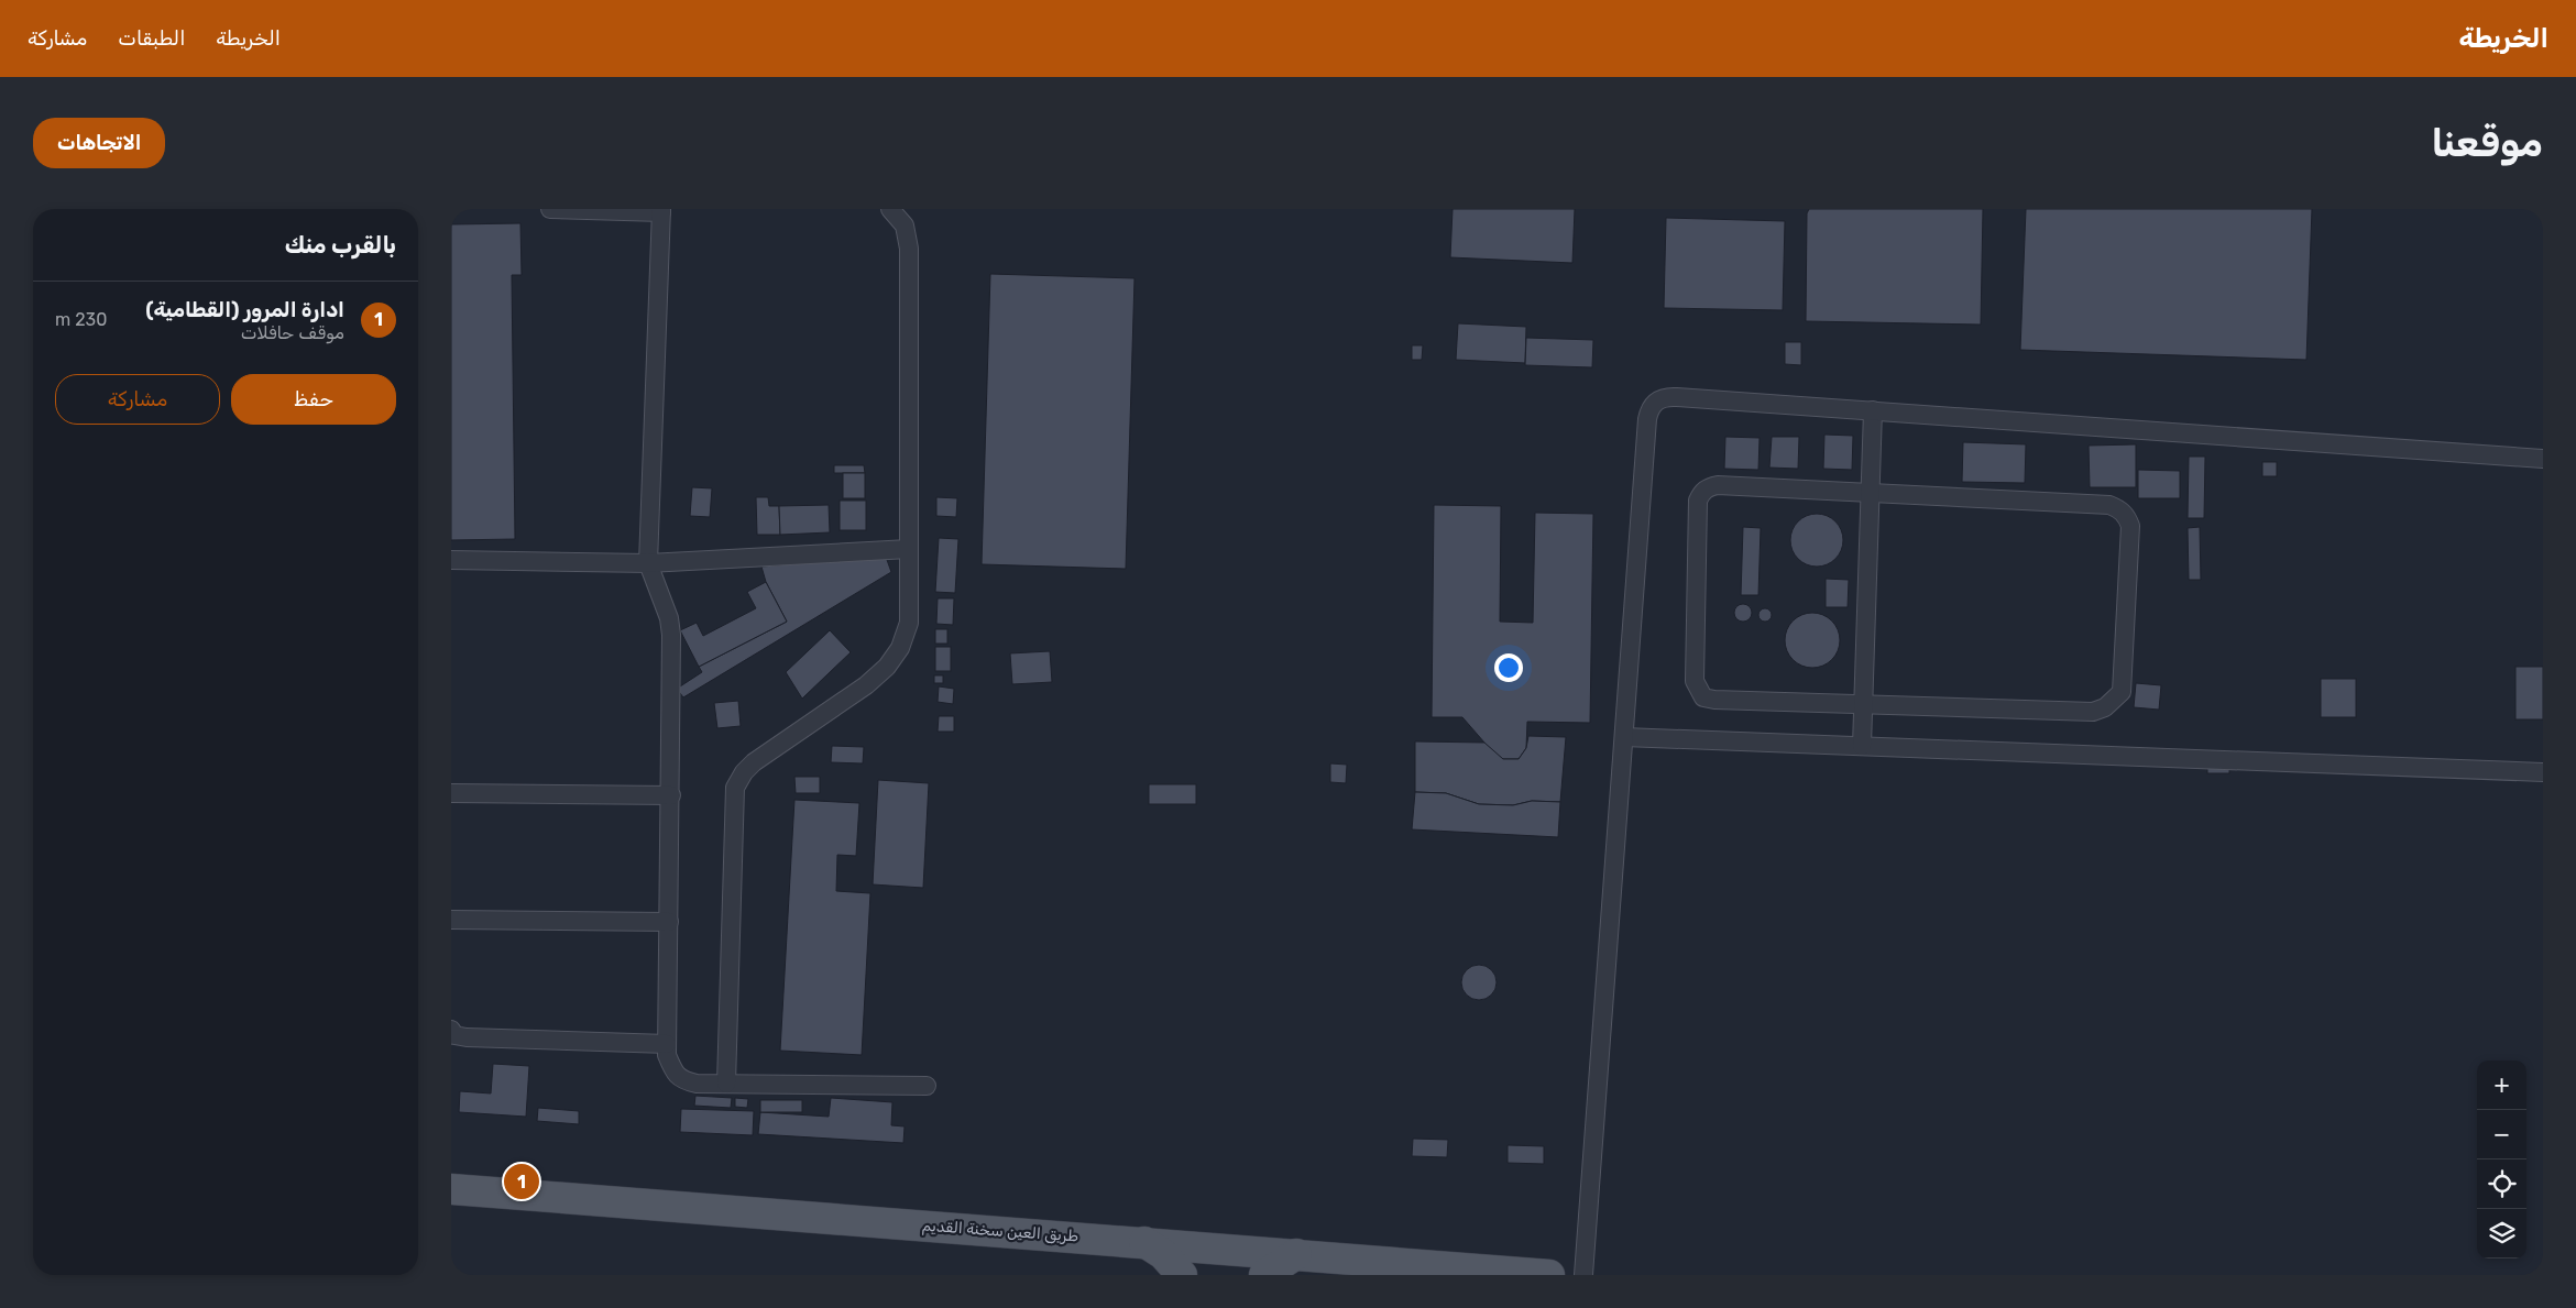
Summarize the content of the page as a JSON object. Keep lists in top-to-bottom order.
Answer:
{
  "streets": {
    "main road": ["طريق العين سخنة القديم"]
  },
  "page": {
    "header": "الخريطة",
    "nav": ["الخريطة", "الطبقات", "مشاركة"],
    "buttons": [
      "الاتجاهات",
      ["حفظ", "مشاركة"]
    ],
    "title": "موقعنا",
    "heading": "بالقرب منك",
    "list": [
      {
        "mark": "1",
        "name": "ادارة المرور (القطامية)",
        "note": "موقف حافلات",
        "value": "230 m"
      }
    ],
    "map_buttons": ["+", "−"],
    "pins": "1"
  }
}
